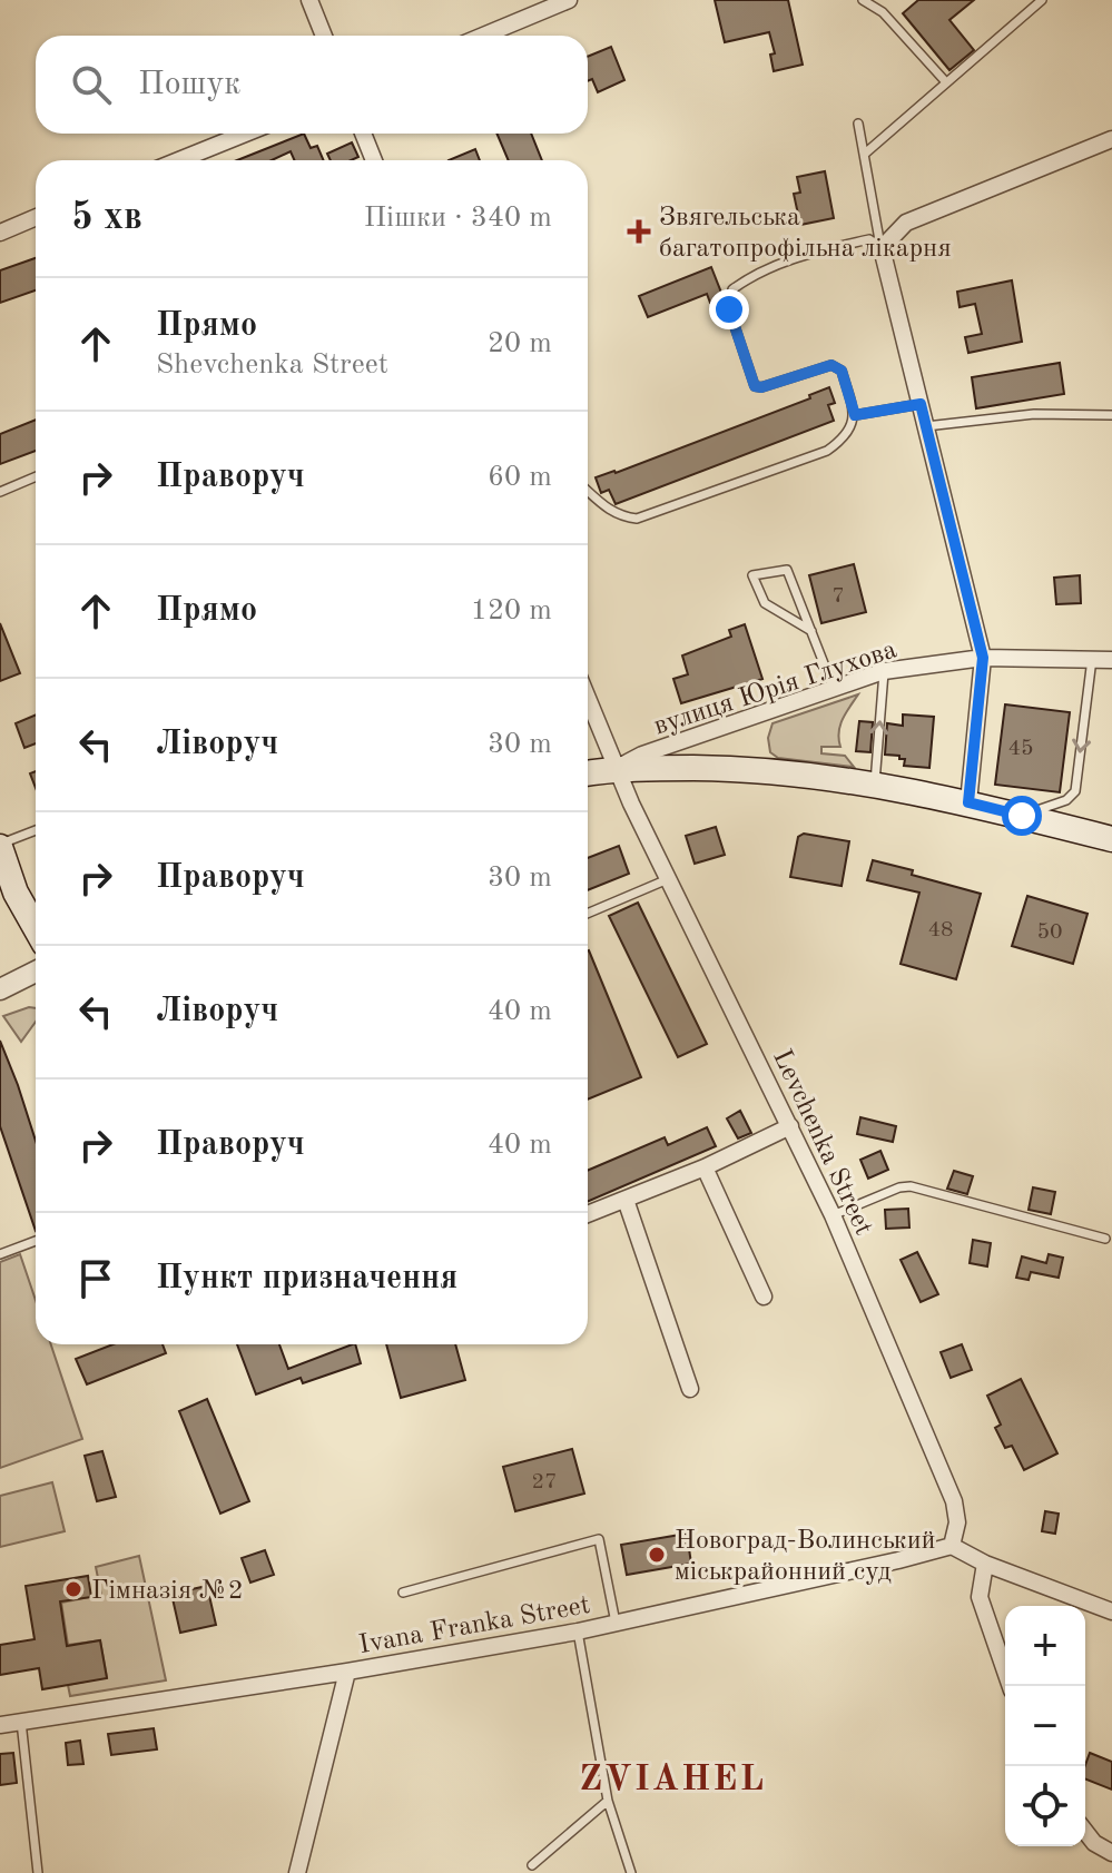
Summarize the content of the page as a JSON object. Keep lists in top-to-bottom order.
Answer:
{
  "streets": {
    "street": ["вулиця Юрія Глухова", "Levchenka Street", "Ivana Franka Street"]
  },
  "crossings": [
    ["вулиця Юрія Глухова", "Levchenka Street"],
    ["Levchenka Street", "Ivana Franka Street"]
  ],
  "districts": ["ZVIAHEL"],
  "places": {
    "health": ["Звягельська багатопрофільна лікарня"],
    "other": ["Новоград-Волинський міськрайонний суд", "Гімназія №2"]
  },
  "house_numbers": [
    "7",
    "45",
    "48",
    "50",
    "27"
  ],
  "page": {
    "search": "Пошук",
    "heading": ["5 хв", "Пішки · 340 m"],
    "list": [
      ["Прямо", "Shevchenka Street", "20 m"],
      ["Праворуч", "60 m"],
      ["Прямо", "120 m"],
      ["Ліворуч", "30 m"],
      ["Праворуч", "30 m"],
      ["Ліворуч", "40 m"],
      ["Праворуч", "40 m"],
      "Пункт призначення"
    ],
    "map_buttons": ["+", "−"]
  }
}
